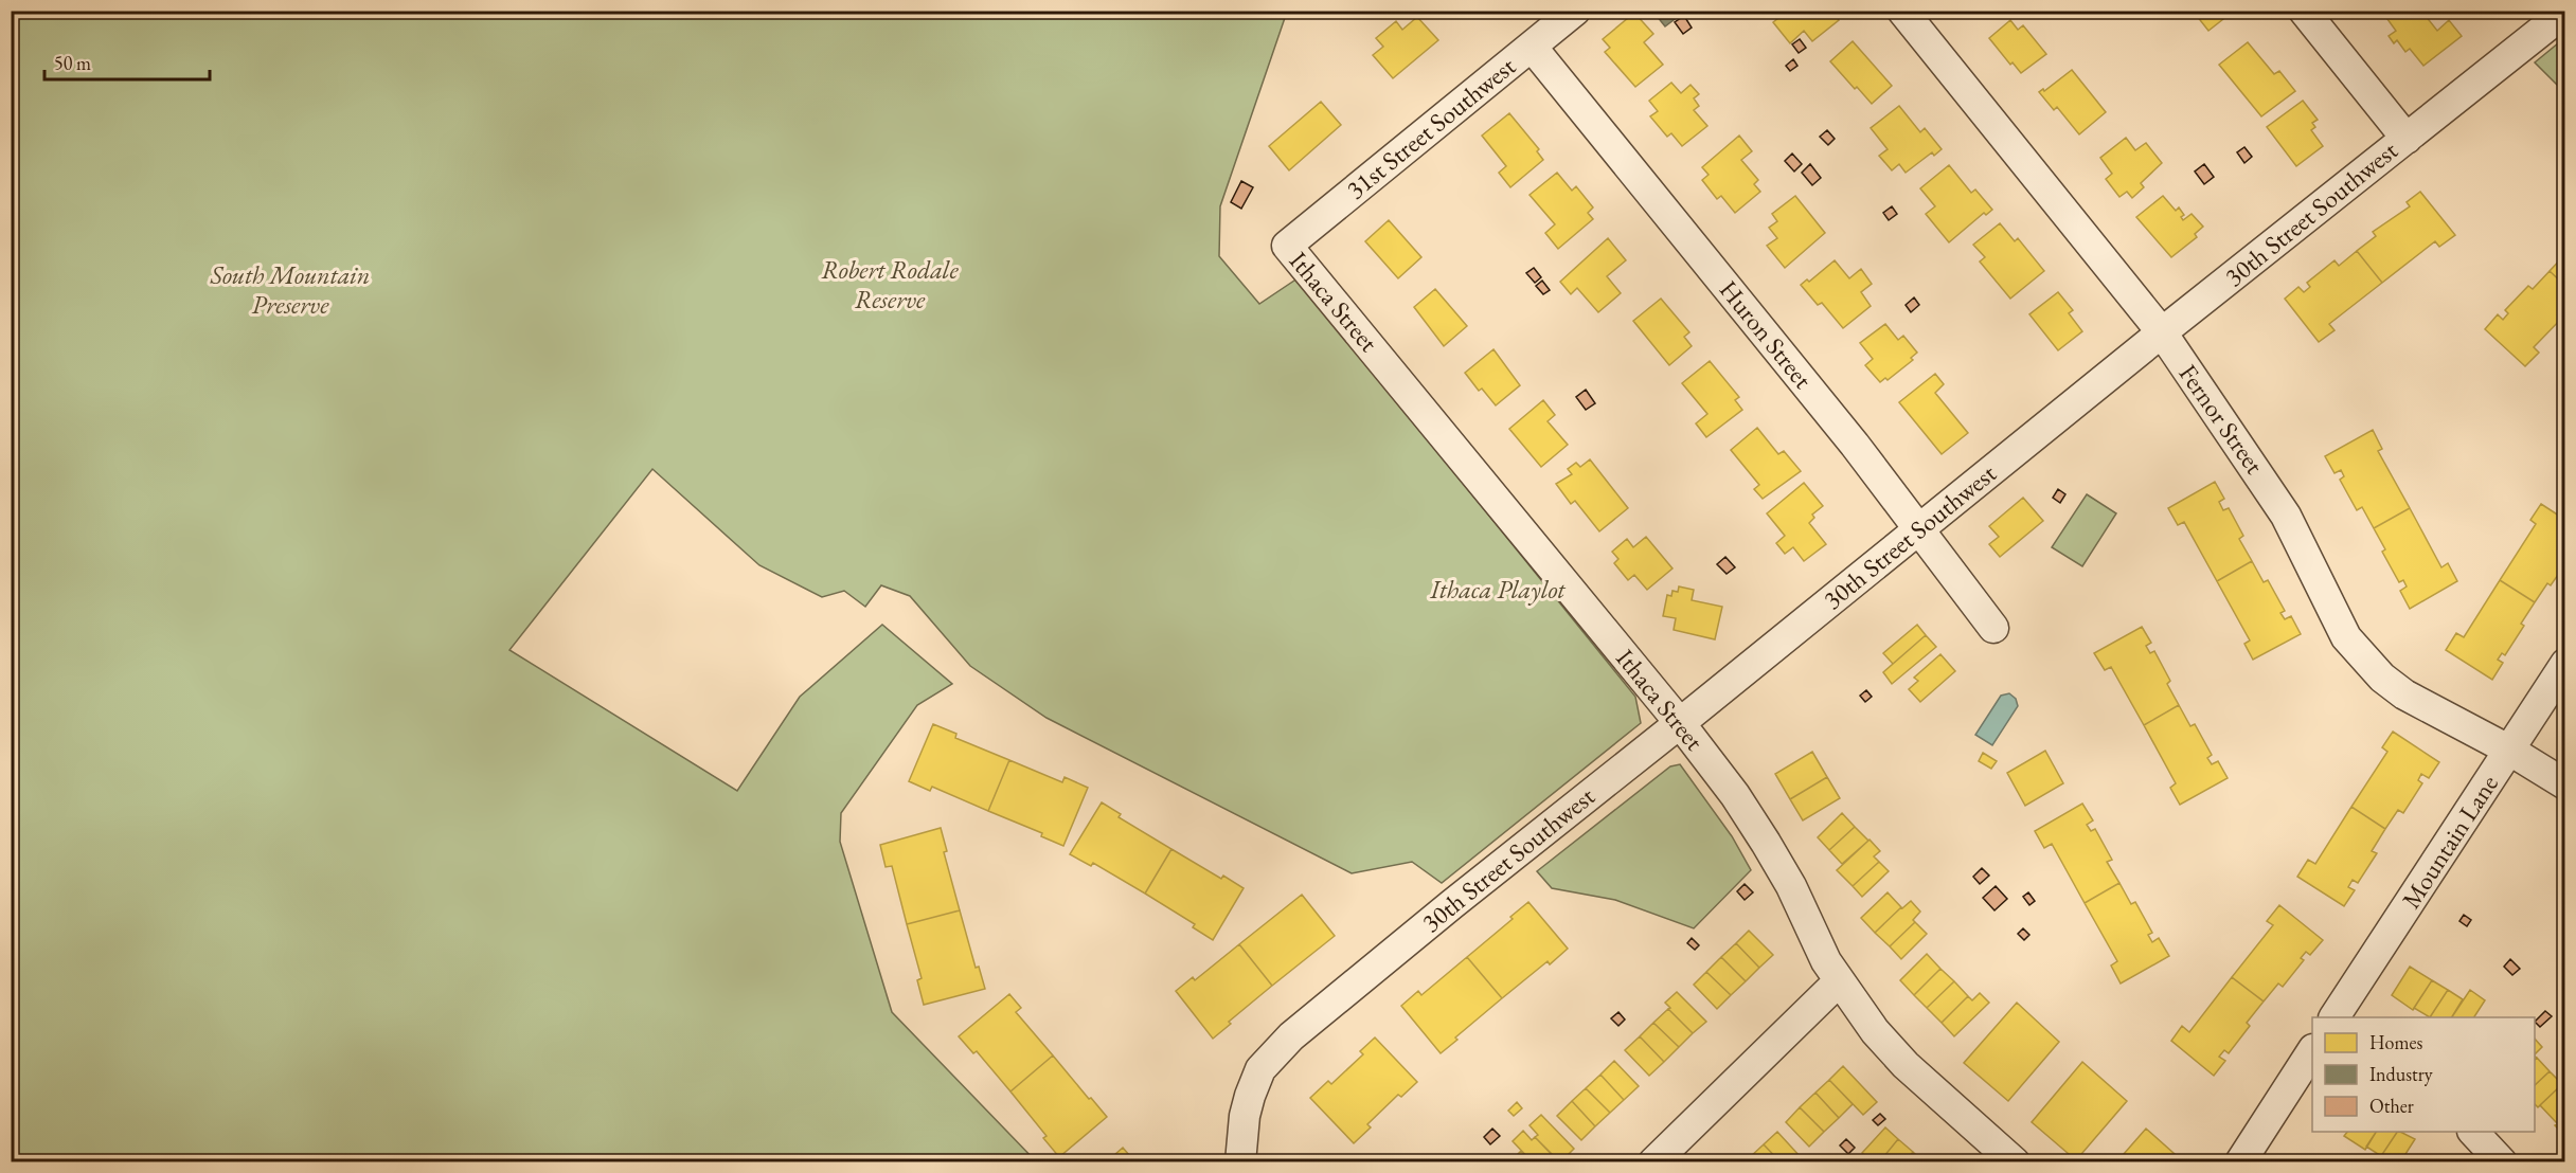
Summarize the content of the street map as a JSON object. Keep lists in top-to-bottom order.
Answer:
{
  "streets": {
    "street": [
      "31st Street Southwest",
      "30th Street Southwest",
      "Ithaca Street",
      "Huron Street",
      "Fernor Street",
      "Mountain Lane"
    ]
  },
  "crossings": [
    ["31st Street Southwest", "Ithaca Street"],
    ["31st Street Southwest", "Huron Street"],
    ["30th Street Southwest", "Ithaca Street"],
    ["30th Street Southwest", "Huron Street"],
    ["30th Street Southwest", "Fernor Street"],
    ["Fernor Street", "Mountain Lane"]
  ],
  "parks": ["Robert Rodale Reserve", "South Mountain Preserve", "Ithaca Playlot"],
  "legend": ["Homes", "Industry", "Other"],
  "scale_bar": "50 m"
}
